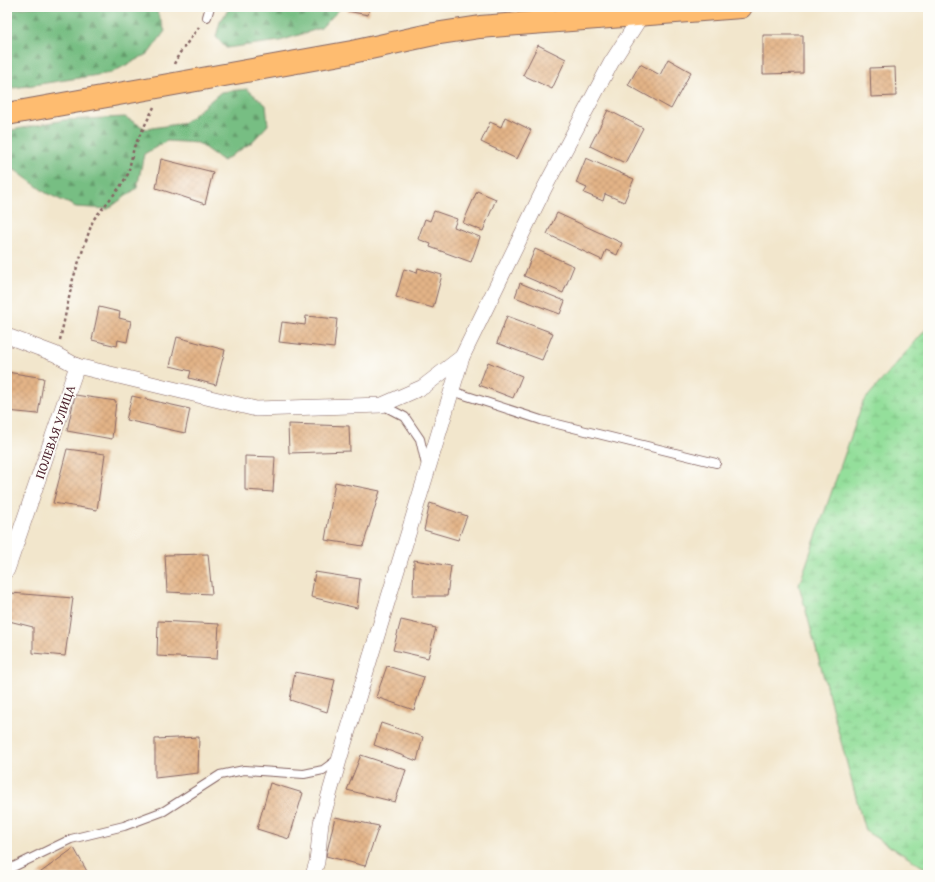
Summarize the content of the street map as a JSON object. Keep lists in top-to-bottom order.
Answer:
{
  "streets": {
    "street": ["ПОЛЕВАЯ УЛИЦА"]
  }
}
